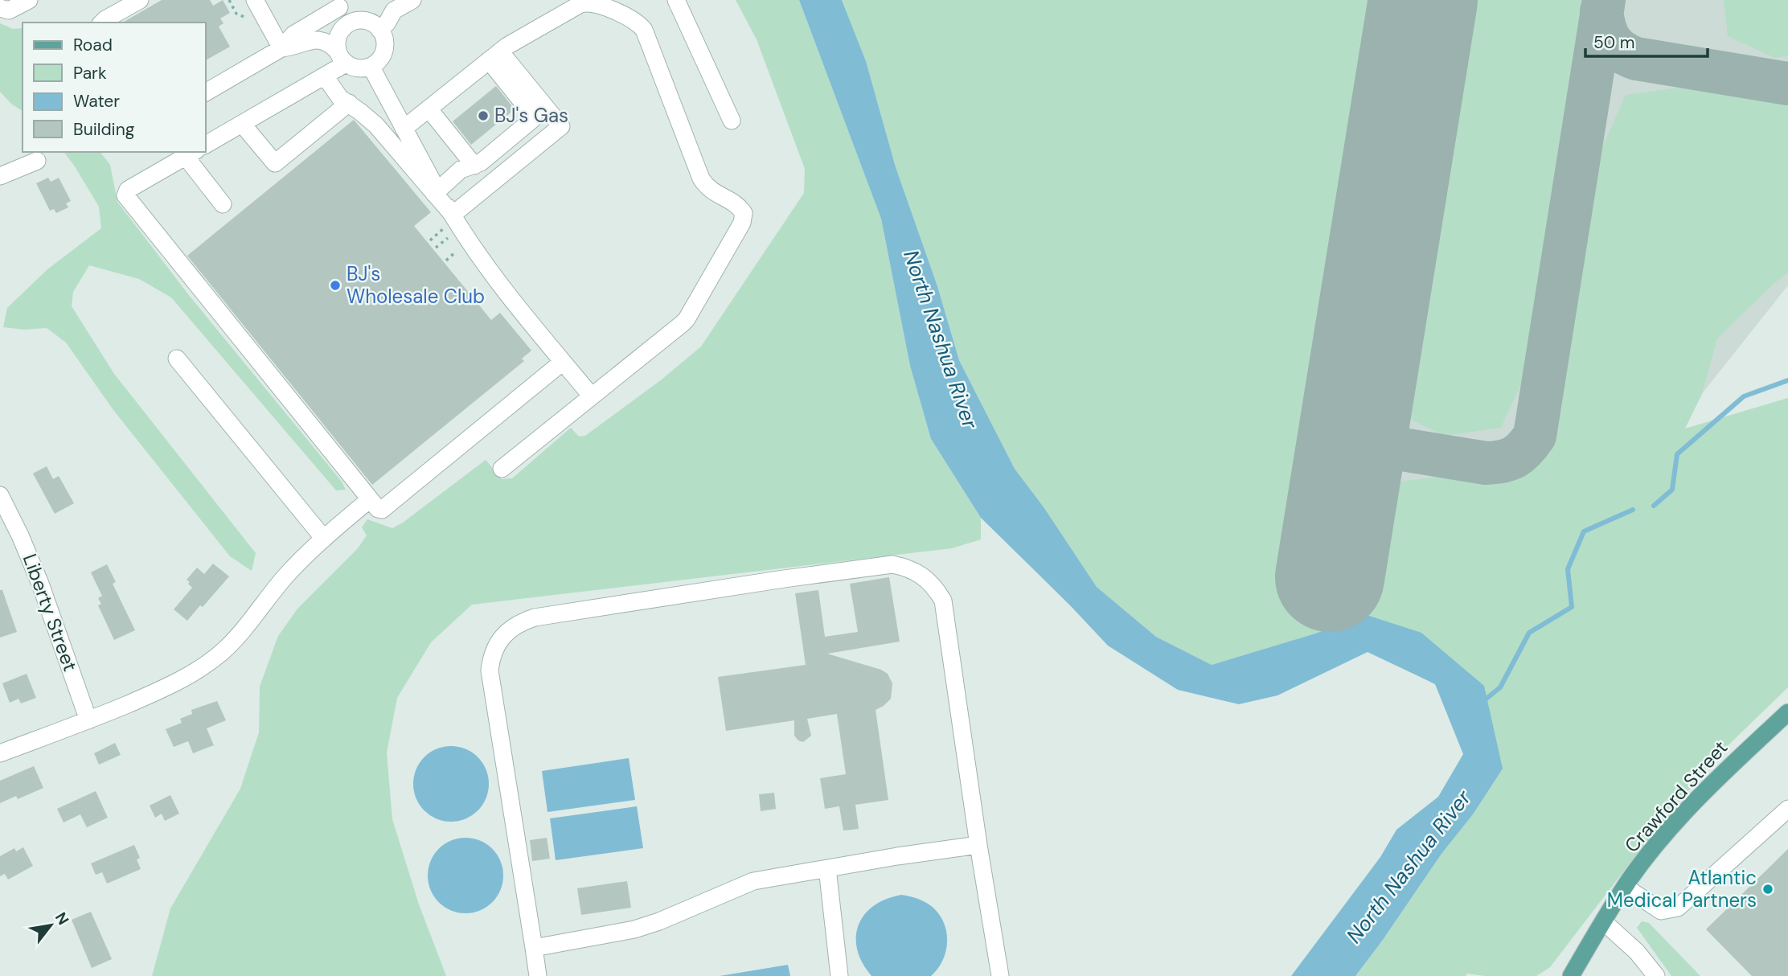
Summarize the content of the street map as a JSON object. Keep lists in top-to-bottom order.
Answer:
{
  "streets": {
    "main road": ["Crawford Street"],
    "street": ["Liberty Street"]
  },
  "water": ["North Nashua River"],
  "places": ["BJ's Gas", "BJ's Wholesale Club", "Atlantic Medical Partners"],
  "legend": [
    "Road",
    "Park",
    "Water",
    "Building"
  ],
  "scale_bar": "50 m",
  "north": "top right"
}
